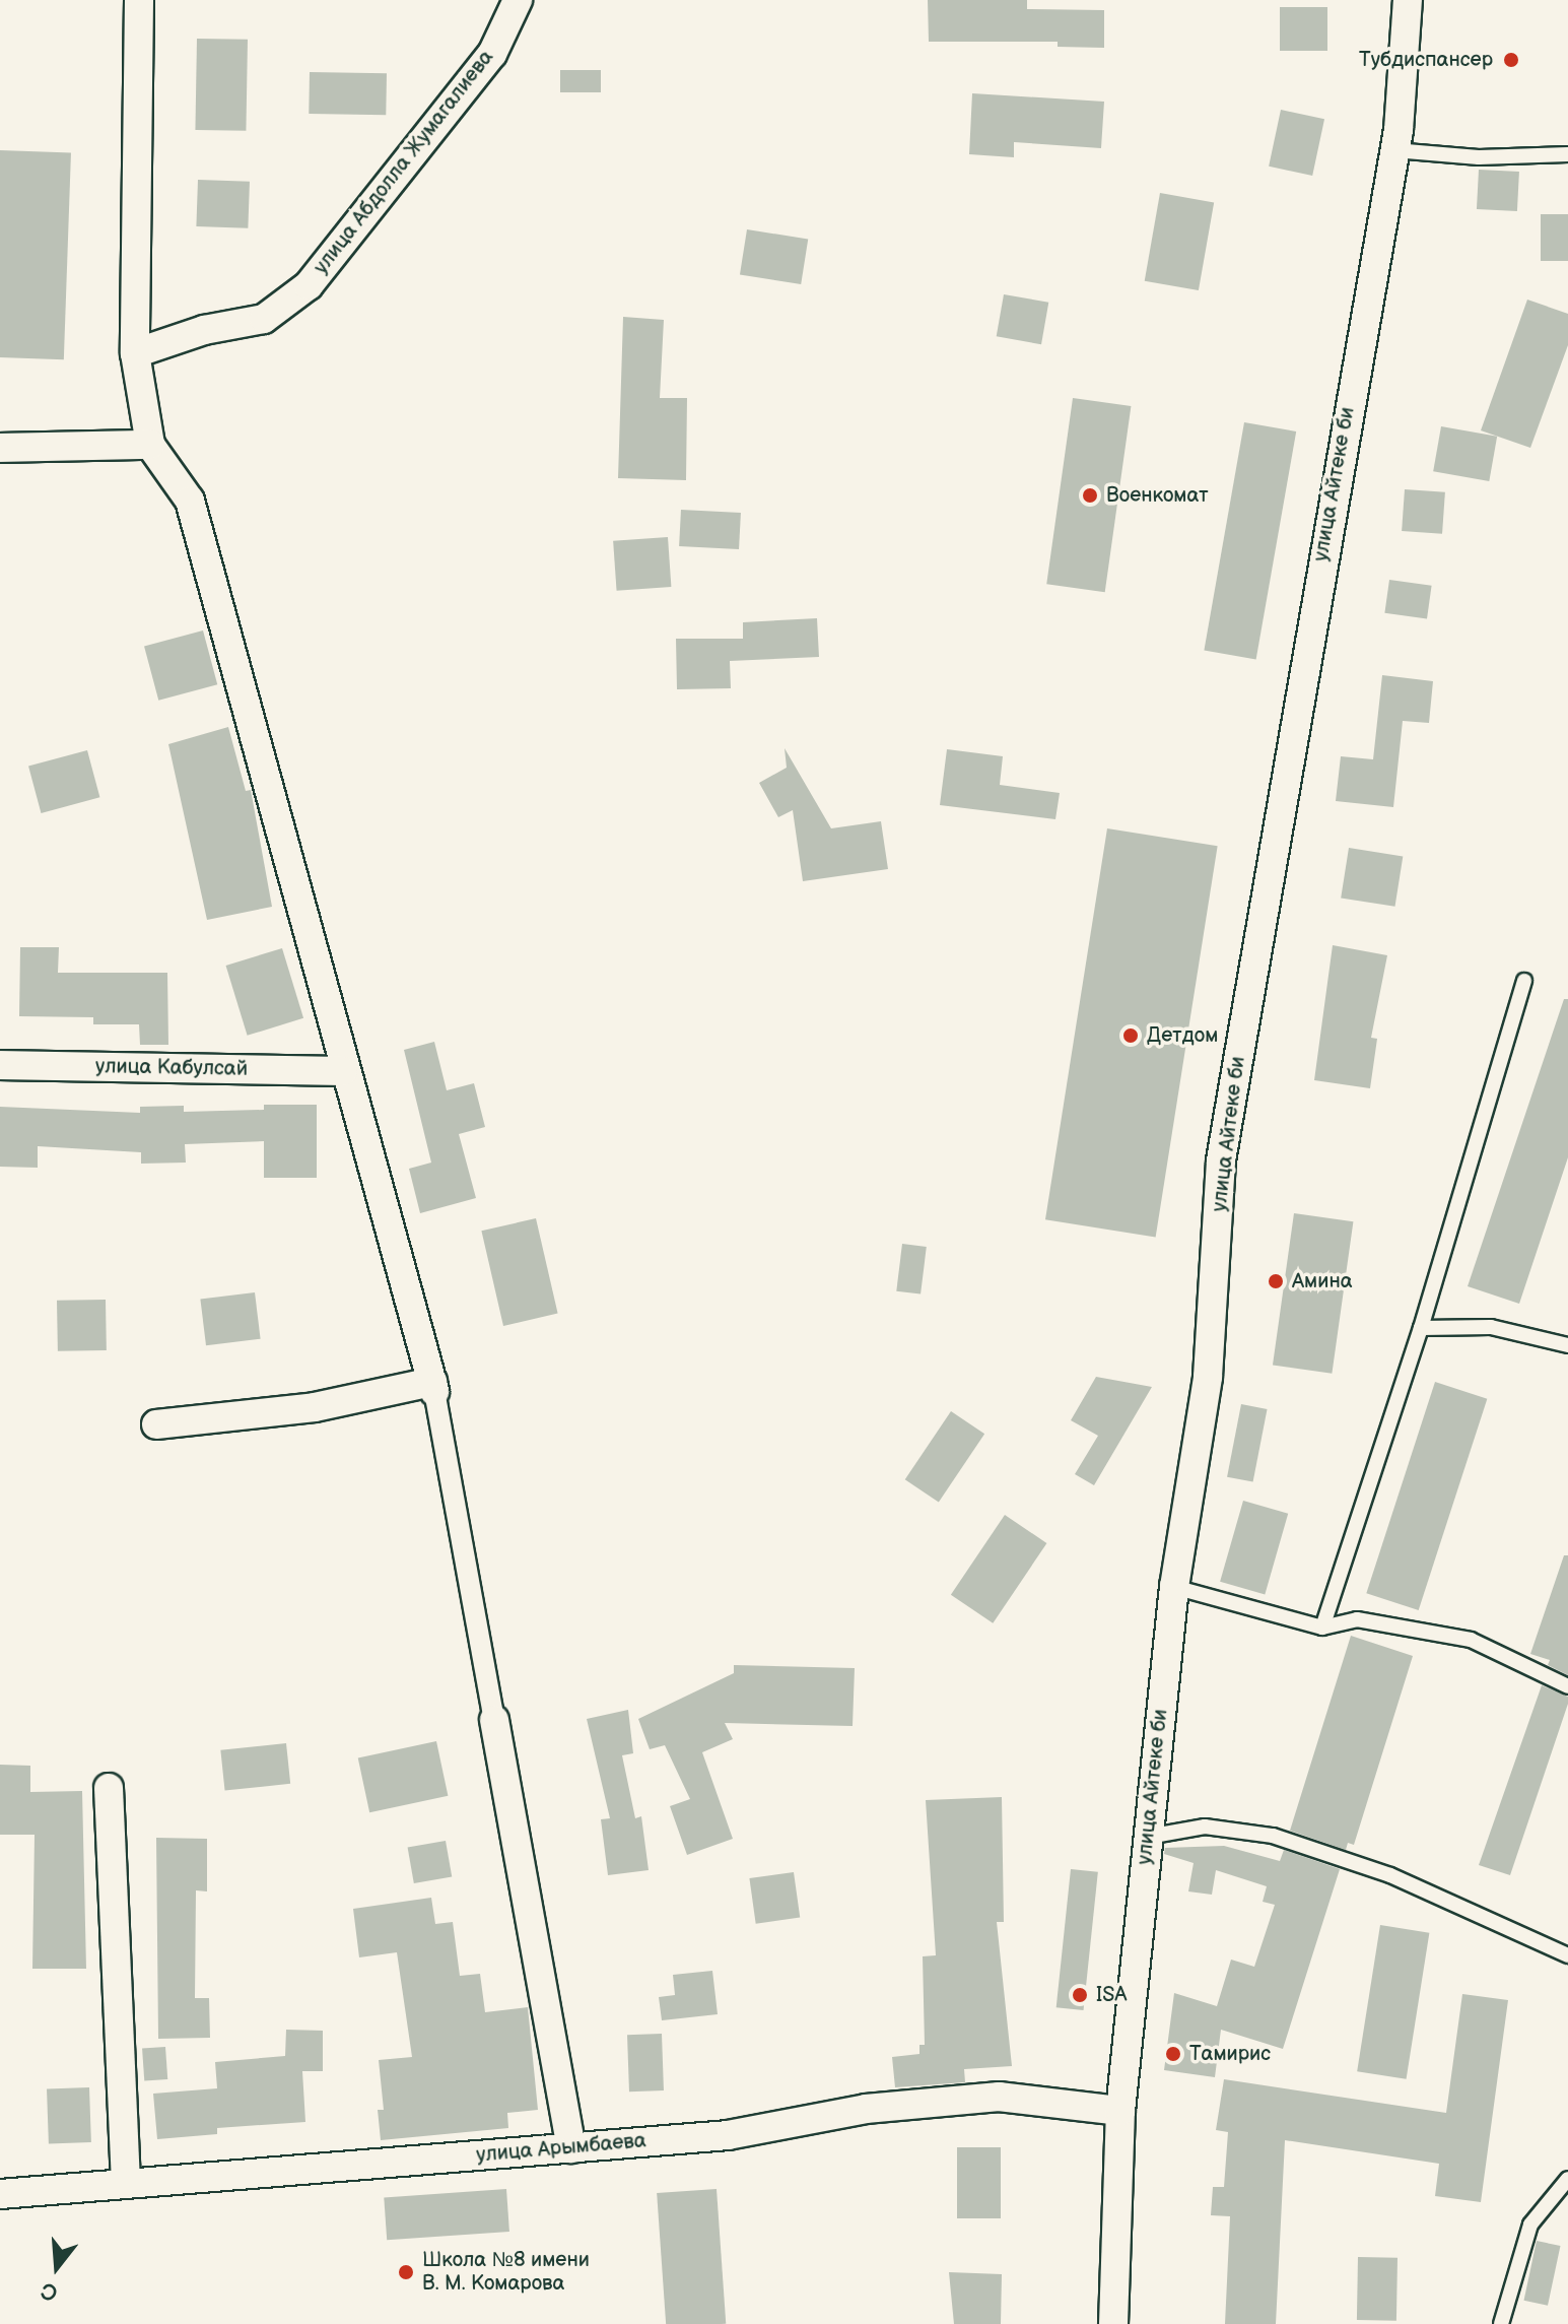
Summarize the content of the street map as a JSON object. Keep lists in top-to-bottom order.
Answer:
{
  "streets": {
    "street": [
      "улица Абдолла Жумагалиева",
      "улица Айтеке би",
      "улица Кабулсай",
      "улица Арымбаева"
    ]
  },
  "crossings": [
    ["улица Айтеке би", "улица Арымбаева"]
  ],
  "places": [
    "Тубдиспансер",
    "Военкомат",
    "Детдом",
    "Амина",
    "ISA",
    "Тамирис",
    "Школа №8 имени В. М. Комарова"
  ],
  "north": "bottom"
}
